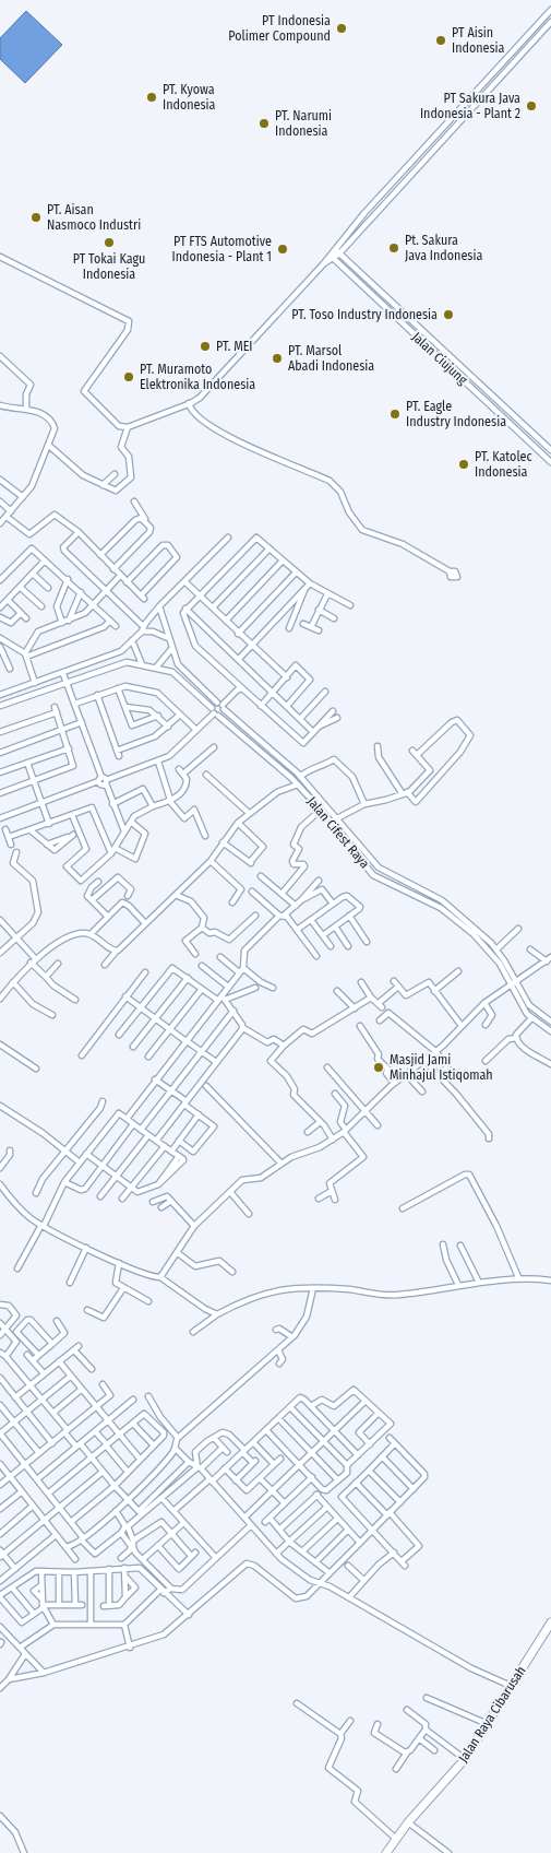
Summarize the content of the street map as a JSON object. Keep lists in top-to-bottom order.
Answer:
{
  "streets": {
    "main road": ["Jalan Raya Cibarusah"],
    "street": ["Jalan Ciujung", "Jalan Cifest Raya"]
  },
  "places": [
    "PT Indonesia Polimer Compound",
    "PT Aisin Indonesia",
    "PT. Kyowa Indonesia",
    "PT Sakura Java Indonesia - Plant 2",
    "PT. Narumi Indonesia",
    "PT. Aisan Nasmoco Industri",
    "PT Tokai Kagu Indonesia",
    "Pt. Sakura Java Indonesia",
    "PT FTS Automotive Indonesia - Plant 1",
    "PT. Toso Industry Indonesia",
    "PT. MEI",
    "PT. Marsol Abadi Indonesia",
    "PT. Muramoto Elektronika Indonesia",
    "PT. Eagle Industry Indonesia",
    "PT. Katolec Indonesia",
    "Masjid Jami Minhajul Istiqomah"
  ]
}
